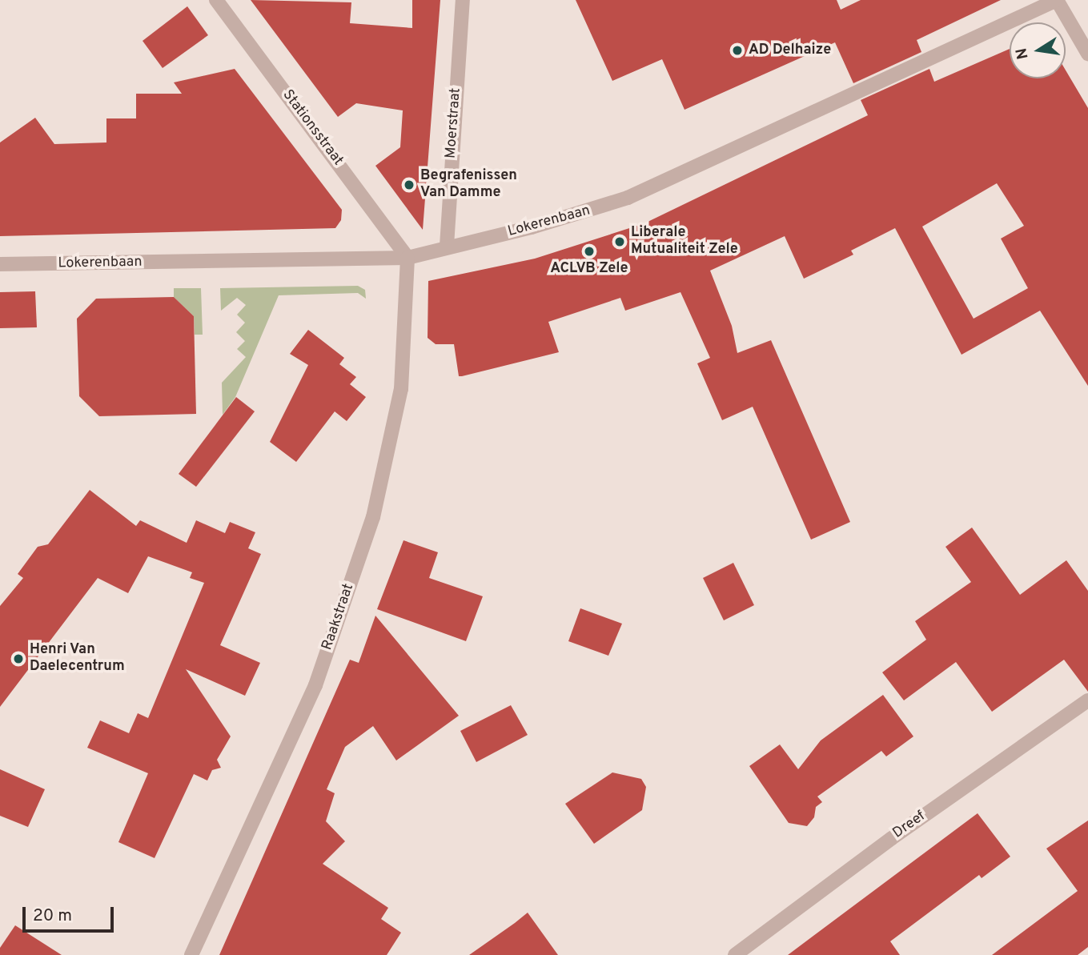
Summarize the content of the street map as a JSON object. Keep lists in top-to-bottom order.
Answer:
{
  "streets": {
    "street": [
      "Moerstraat",
      "Stationsstraat",
      "Lokerenbaan",
      "Raakstraat",
      "Dreef"
    ]
  },
  "crossings": [
    ["Moerstraat", "Lokerenbaan"],
    ["Stationsstraat", "Lokerenbaan"],
    ["Stationsstraat", "Raakstraat"],
    ["Lokerenbaan", "Raakstraat"]
  ],
  "places": [
    "AD Delhaize",
    "Begrafenissen Van Damme",
    "Liberale Mutualiteit Zele",
    "ACLVB Zele",
    "Henri Van Daelecentrum"
  ],
  "scale_bar": "20 m",
  "north": "left"
}
